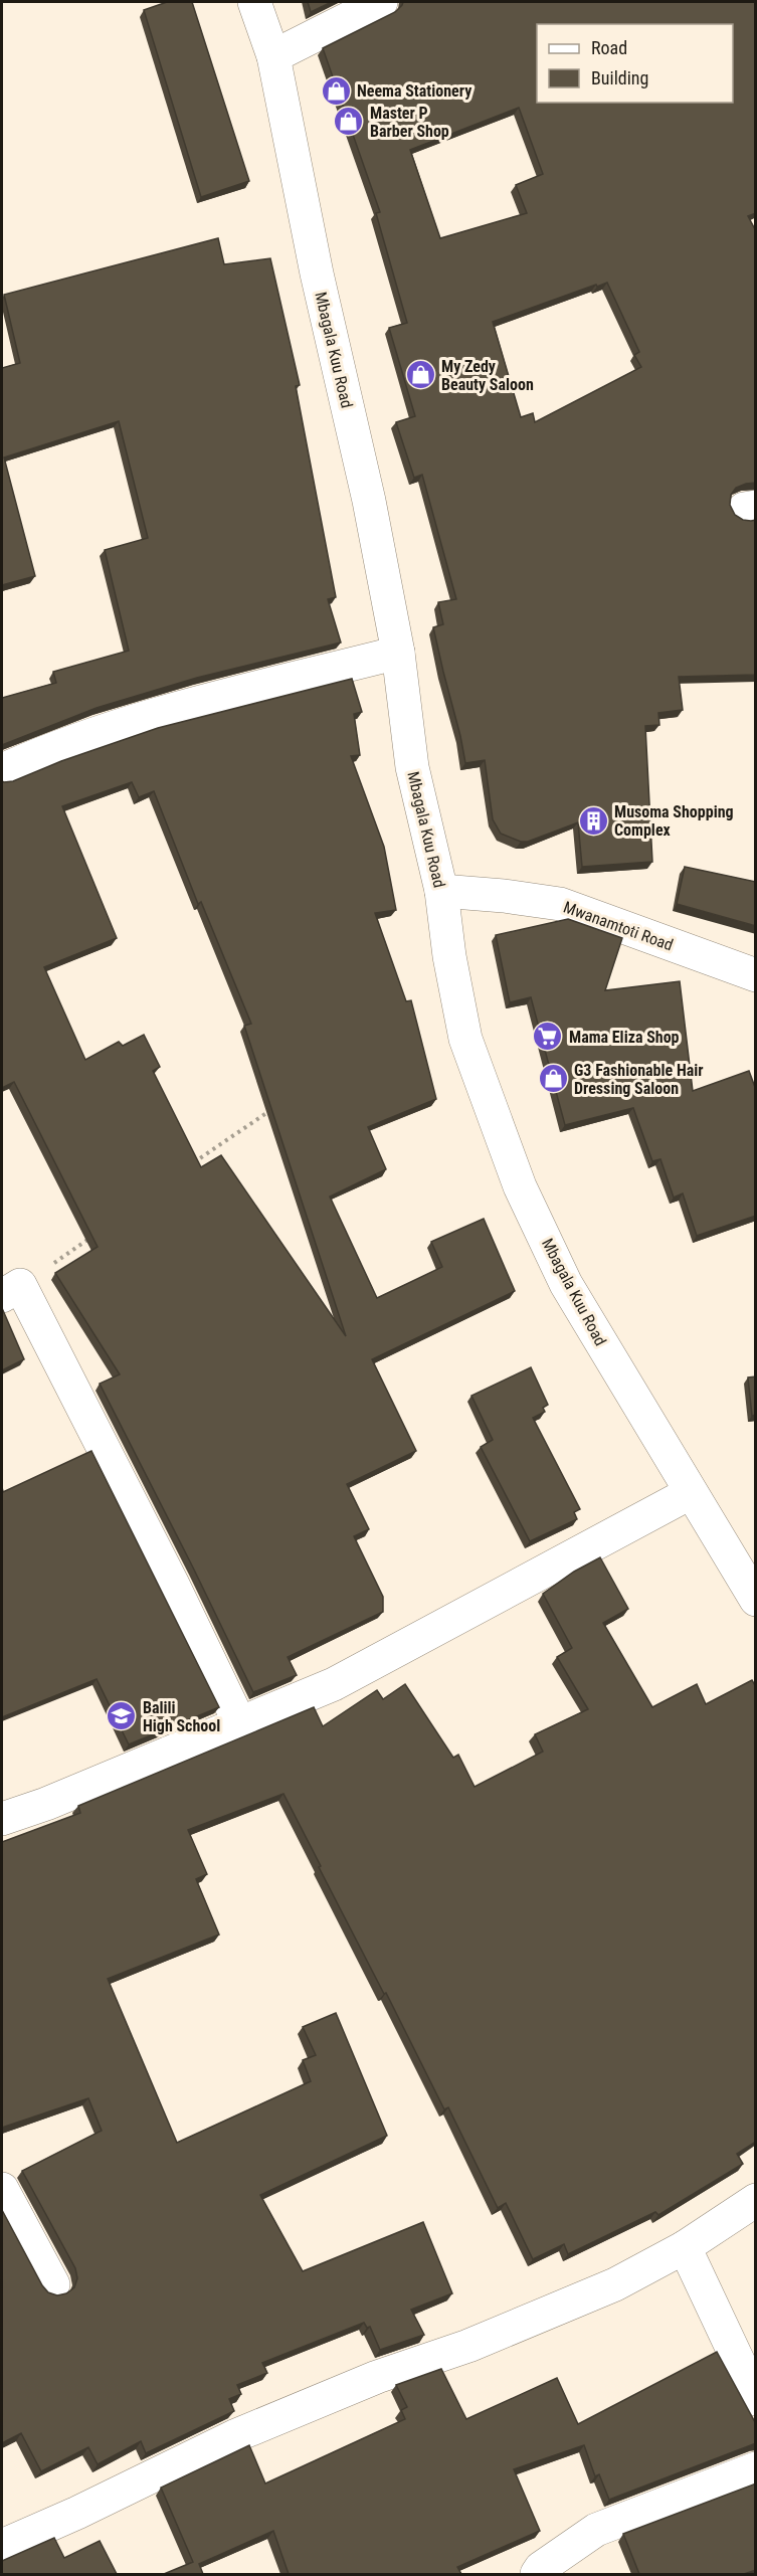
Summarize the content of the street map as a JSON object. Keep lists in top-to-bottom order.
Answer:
{
  "streets": {
    "street": ["Mbagala Kuu Road", "Mwanamtoti Road"]
  },
  "crossings": [
    ["Mbagala Kuu Road", "Mwanamtoti Road"]
  ],
  "places": {
    "shop": [
      "Neema Stationery",
      "Master P Barber Shop",
      "My Zedy Beauty Saloon",
      "G3 Fashionable Hair Dressing Saloon"
    ],
    "building": ["Musoma Shopping Complex"],
    "supermarket": ["Mama Eliza Shop"],
    "school or university": ["Balili High School"]
  },
  "legend": ["Road", "Building"]
}
